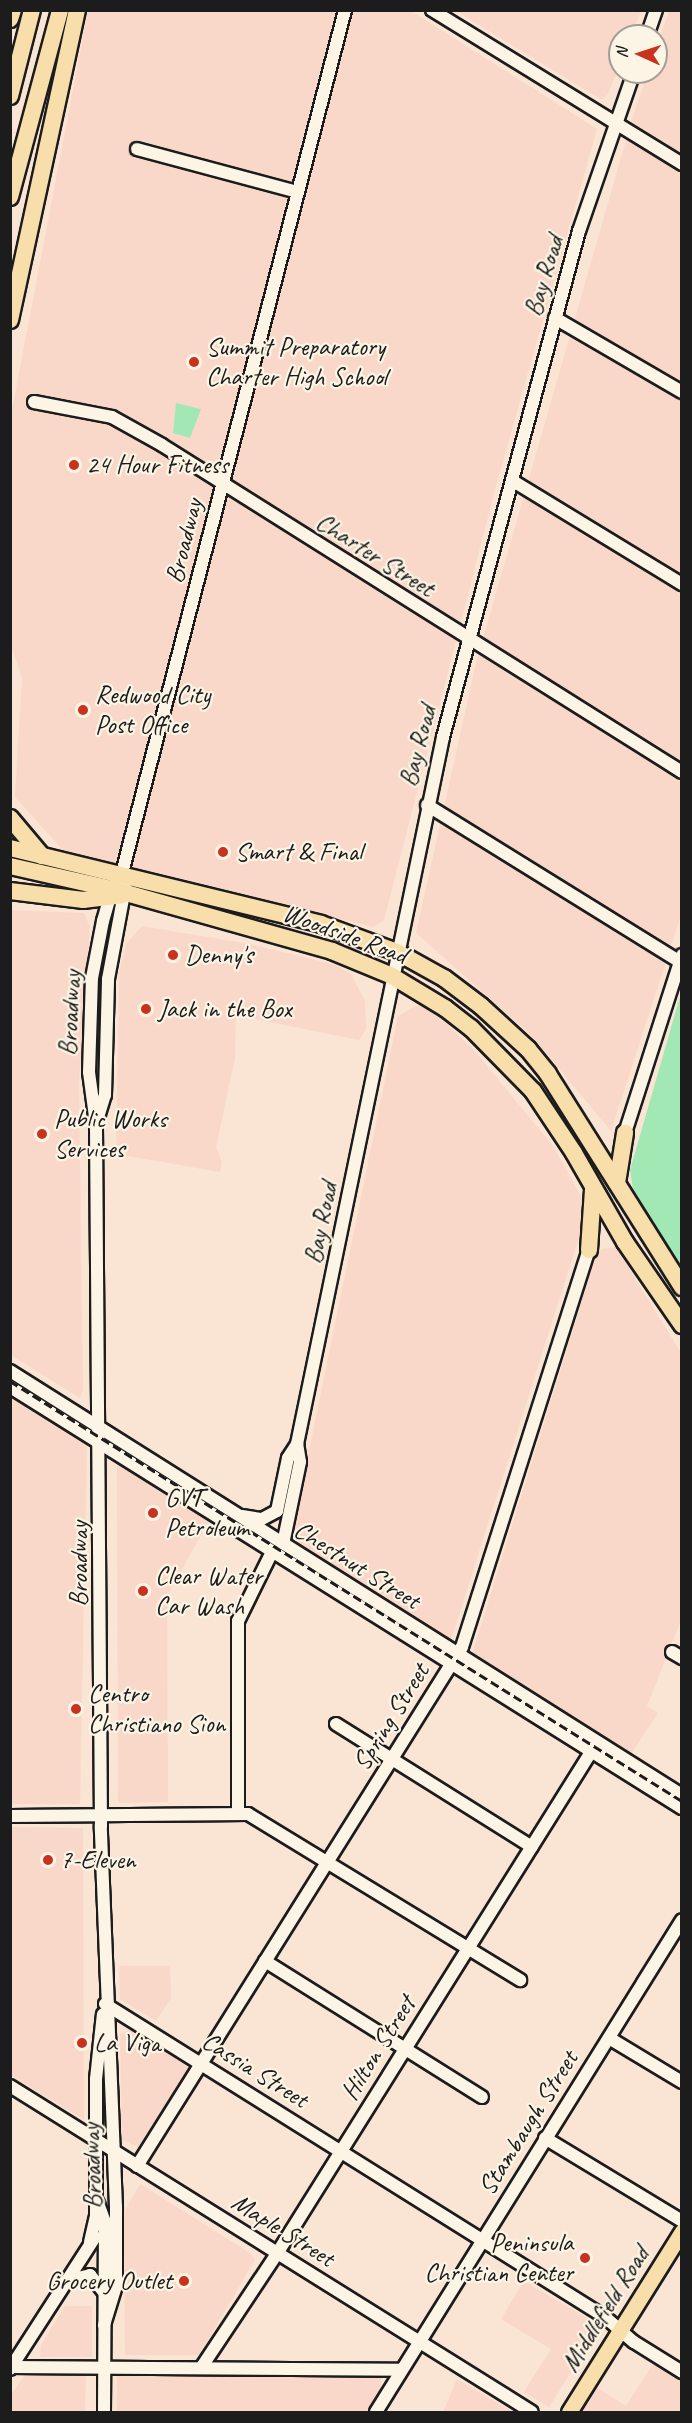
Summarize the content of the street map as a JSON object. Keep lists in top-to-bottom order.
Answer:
{
  "streets": {
    "highway": ["Woodside Road"],
    "main road": ["Middlefield Road"],
    "street": [
      "Bay Road",
      "Broadway",
      "Charter Street",
      "Chestnut Street",
      "Spring Street",
      "Hilton Street",
      "Cassia Street",
      "Stambaugh Street",
      "Maple Street"
    ]
  },
  "crossings": [
    ["Bay Road", "Charter Street"],
    ["Bay Road", "Woodside Road"],
    ["Bay Road", "Chestnut Street"],
    ["Broadway", "Charter Street"],
    ["Broadway", "Woodside Road"],
    ["Broadway", "Chestnut Street"],
    ["Broadway", "Cassia Street"],
    ["Broadway", "Maple Street"],
    ["Chestnut Street", "Spring Street"],
    ["Chestnut Street", "Hilton Street"],
    ["Spring Street", "Cassia Street"],
    ["Spring Street", "Maple Street"],
    ["Hilton Street", "Cassia Street"],
    ["Hilton Street", "Maple Street"],
    ["Cassia Street", "Stambaugh Street"],
    ["Cassia Street", "Middlefield Road"],
    ["Stambaugh Street", "Maple Street"]
  ],
  "places": [
    "Summit Preparatory Charter High School",
    "24 Hour Fitness",
    "Redwood City Post Office",
    "Smart & Final",
    "Denny's",
    "Jack in the Box",
    "Public Works Services",
    "GVT Petroleum",
    "Clear Water Car Wash",
    "Centro Christiano Sion",
    "7-Eleven",
    "La Viga",
    "Peninsula Christian Center",
    "Grocery Outlet"
  ],
  "north": "left"
}
